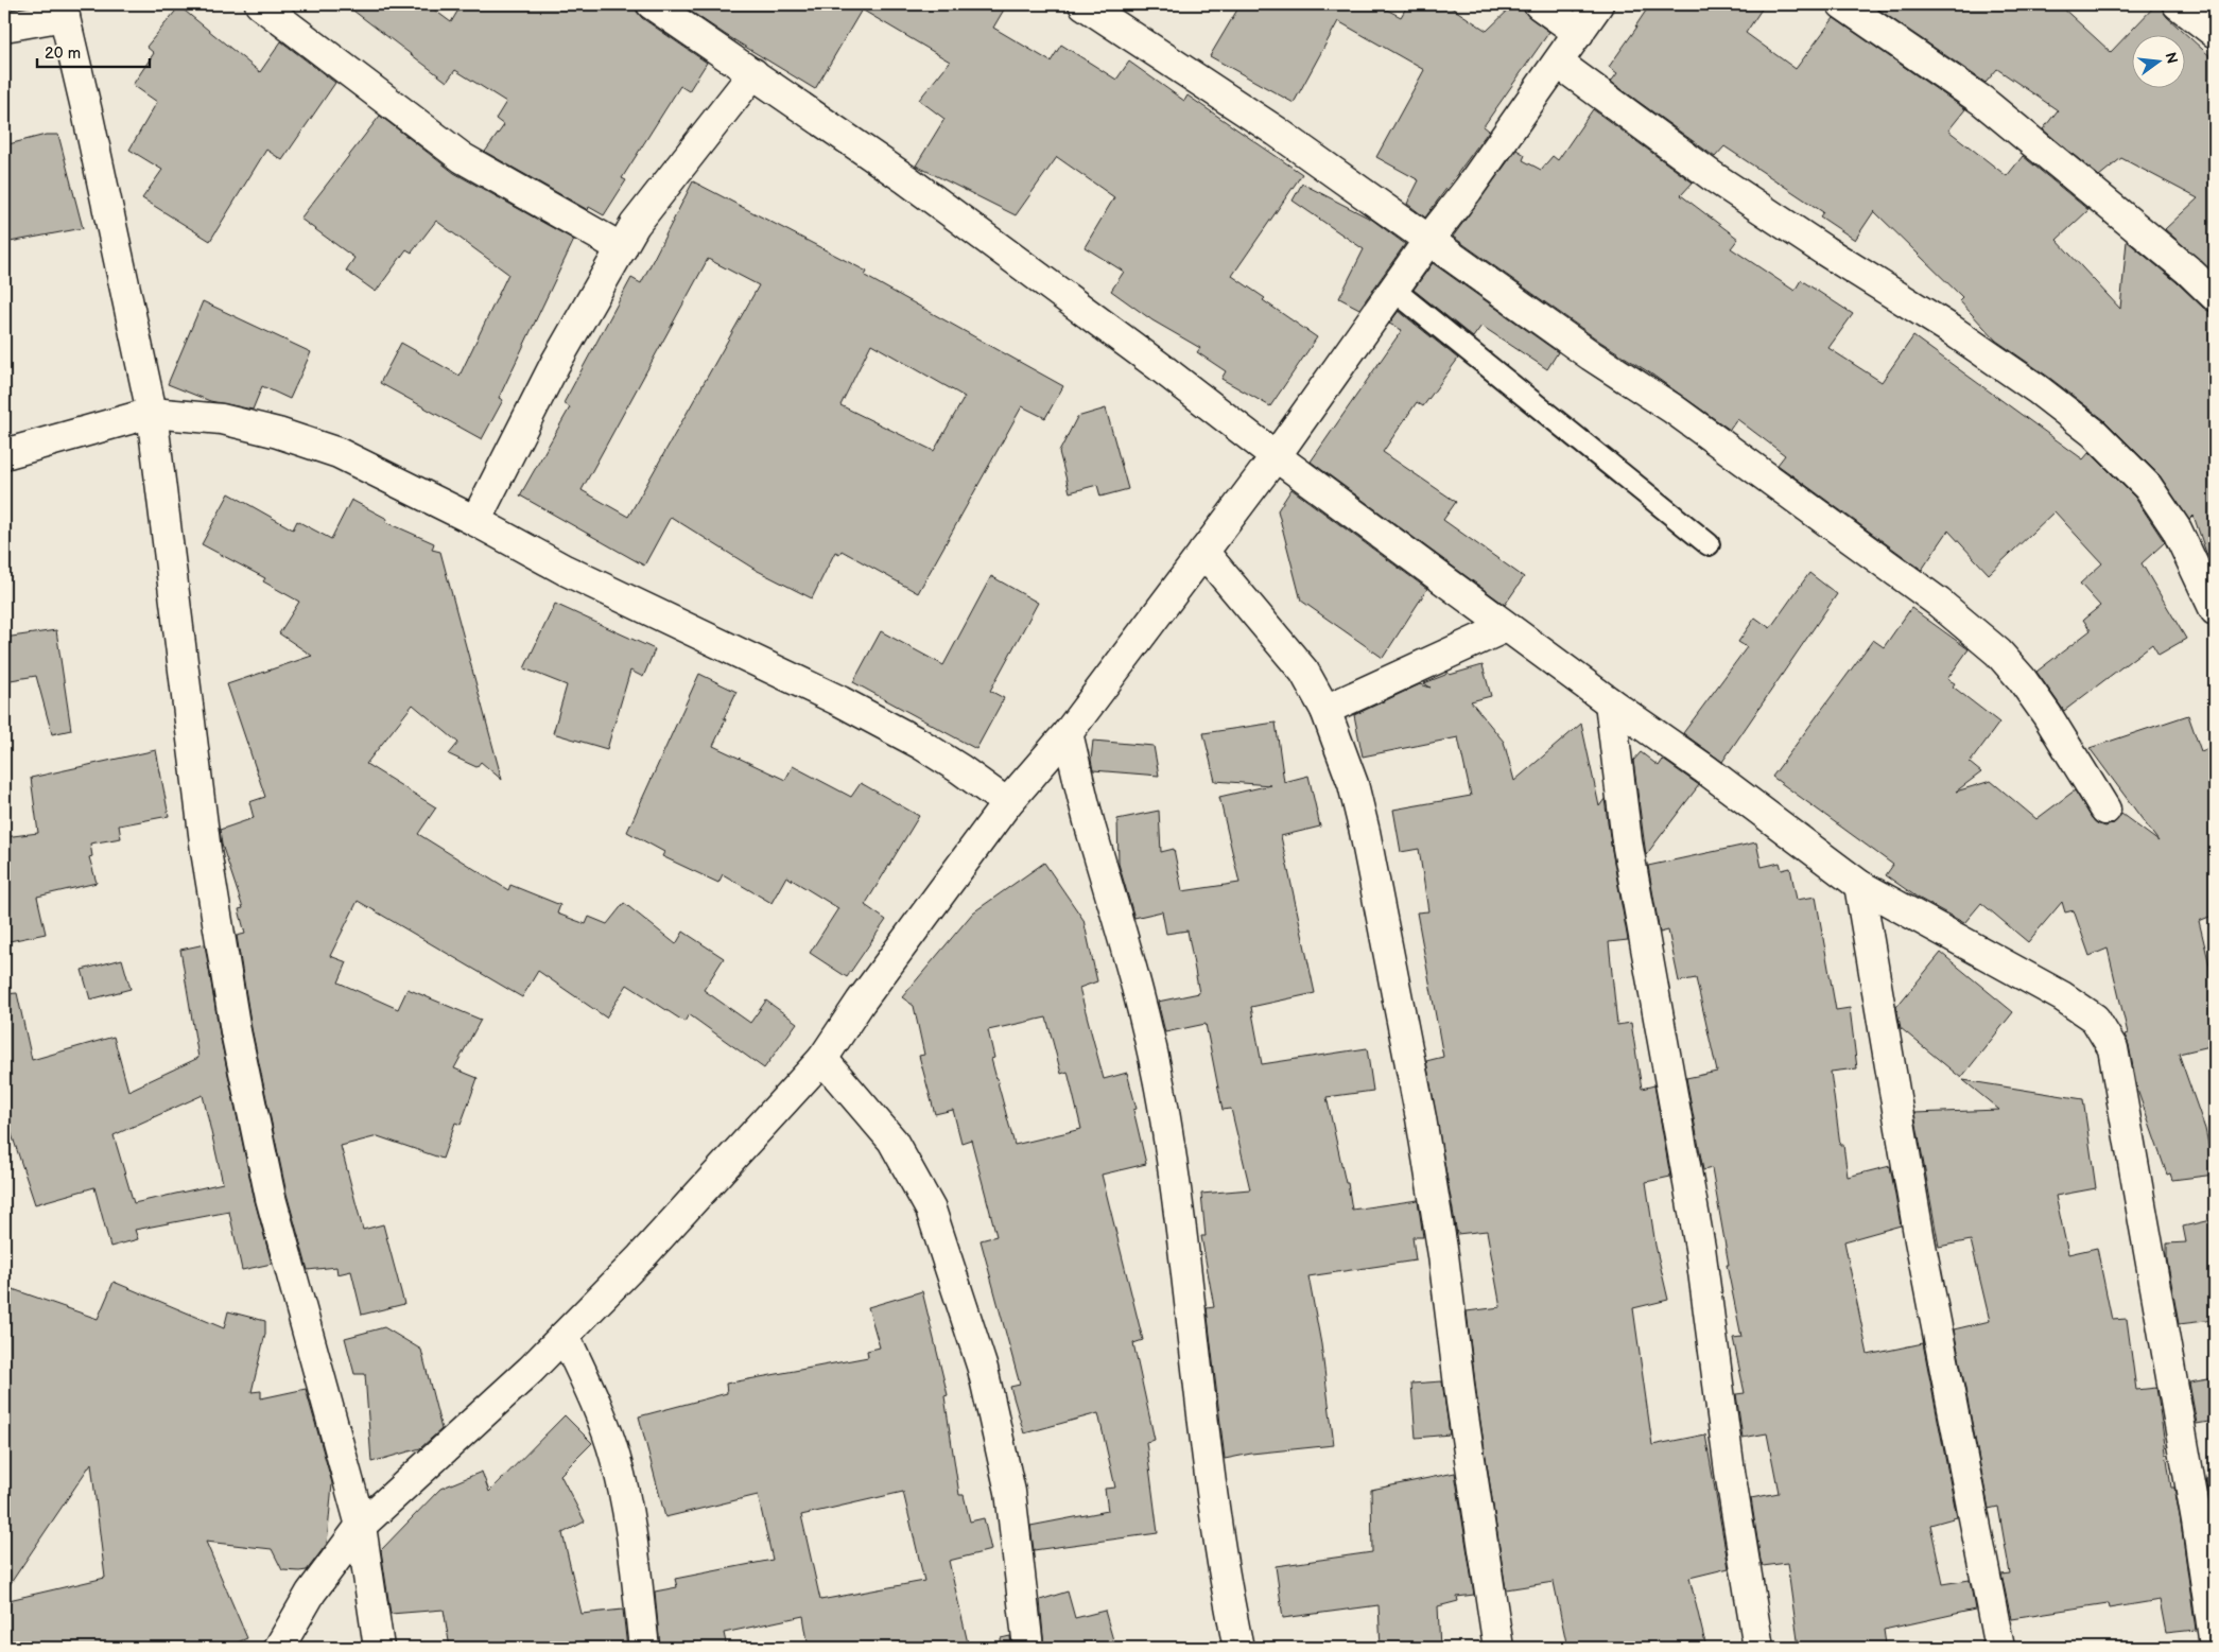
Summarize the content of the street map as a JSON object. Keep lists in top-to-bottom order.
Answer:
{
  "scale_bar": "20 m",
  "north": "right"
}
